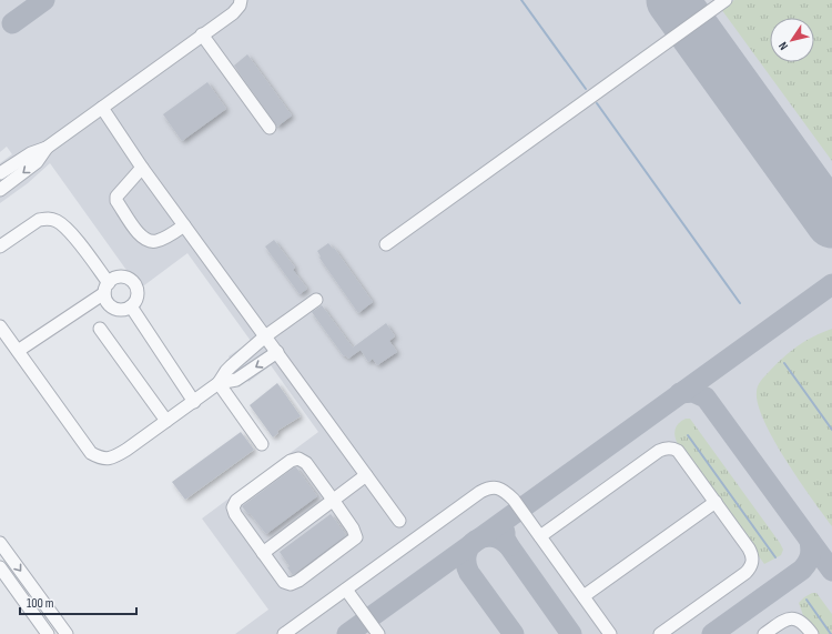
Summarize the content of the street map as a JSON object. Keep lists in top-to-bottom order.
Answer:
{
  "scale_bar": "100 m",
  "north": "bottom left"
}
